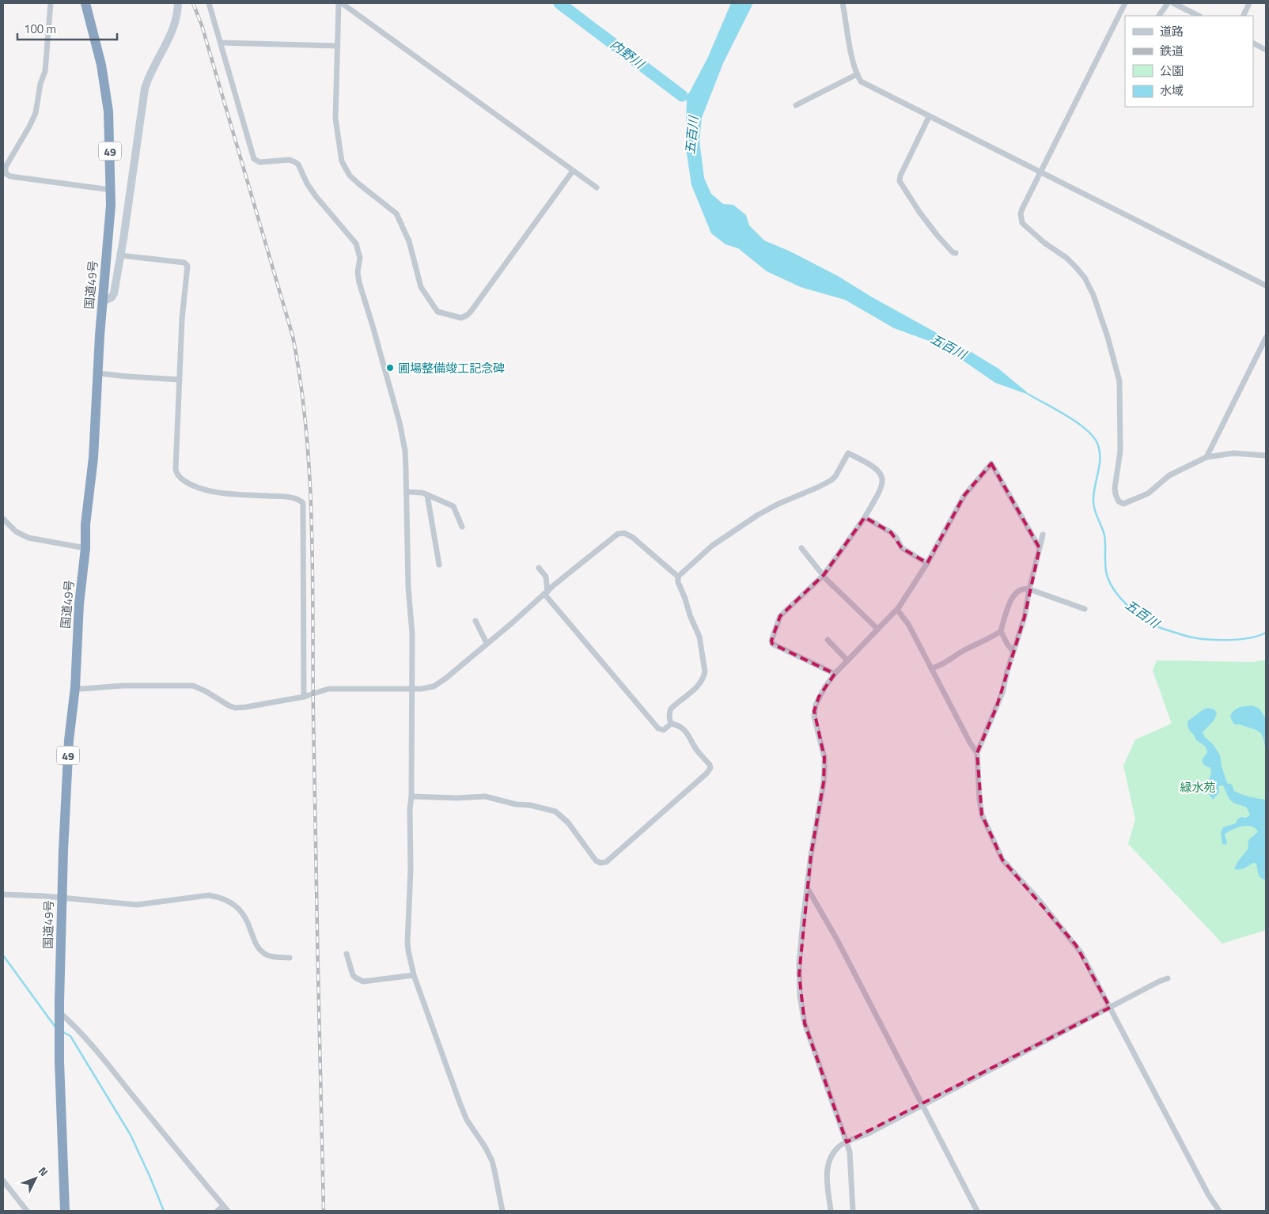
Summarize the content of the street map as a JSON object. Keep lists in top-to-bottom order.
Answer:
{
  "streets": {
    "highway": ["49", "国道49号"]
  },
  "water": ["内野川", "五百川"],
  "parks": ["緑水苑"],
  "places": ["圃場整備竣工記念碑"],
  "legend": [
    "道路",
    "鉄道",
    "公園",
    "水域"
  ],
  "scale_bar": "100 m",
  "north": "top right"
}
